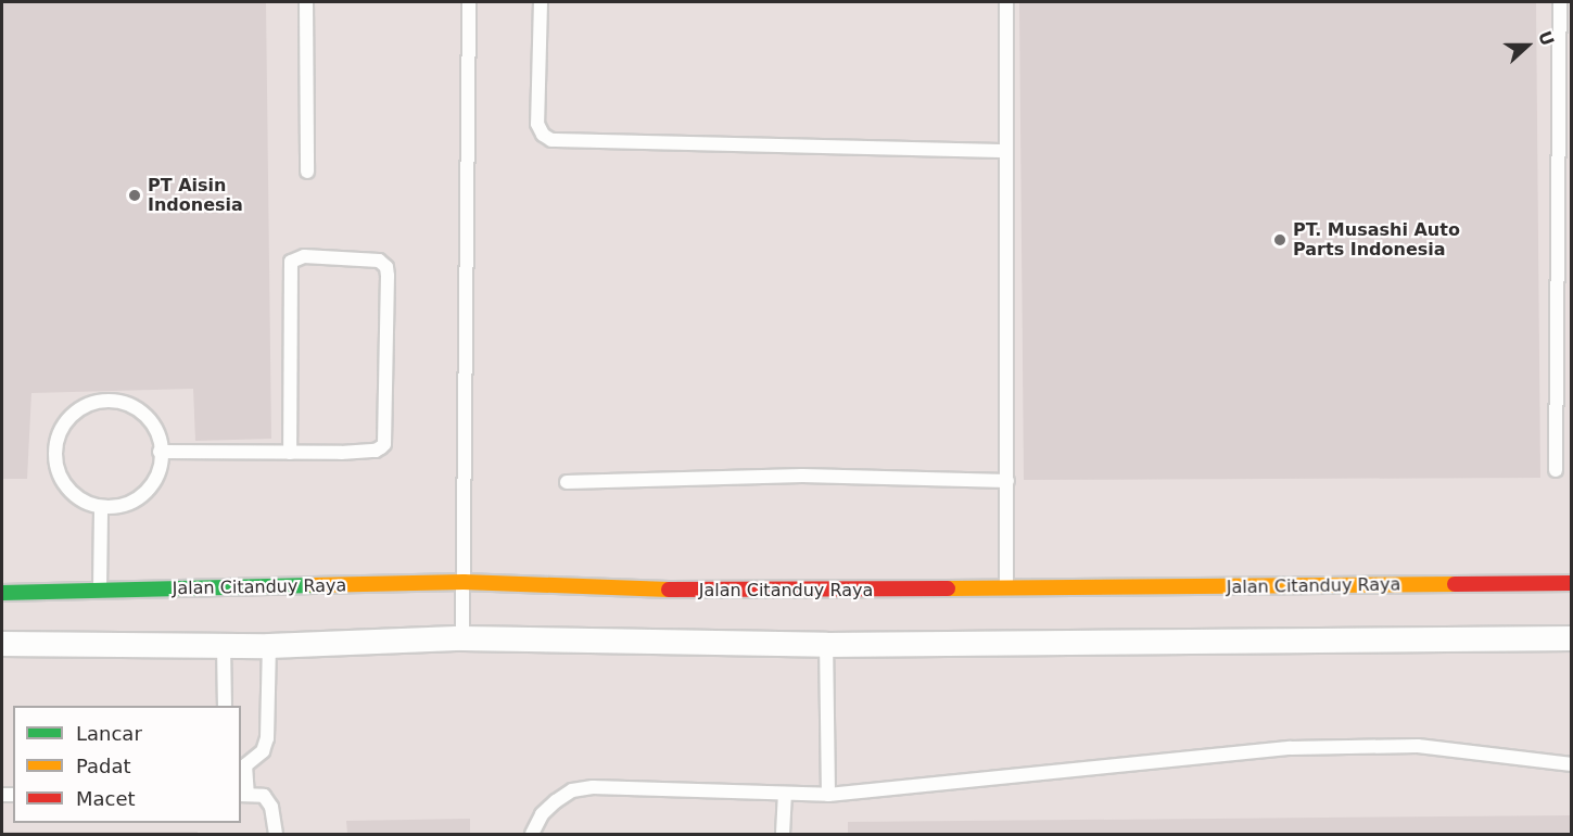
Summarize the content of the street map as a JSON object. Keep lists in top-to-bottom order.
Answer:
{
  "streets": {
    "street": ["Jalan Citanduy Raya"]
  },
  "places": ["PT Aisin Indonesia", "PT. Musashi Auto Parts Indonesia"],
  "legend": ["Lancar", "Padat", "Macet"],
  "north": "right"
}
